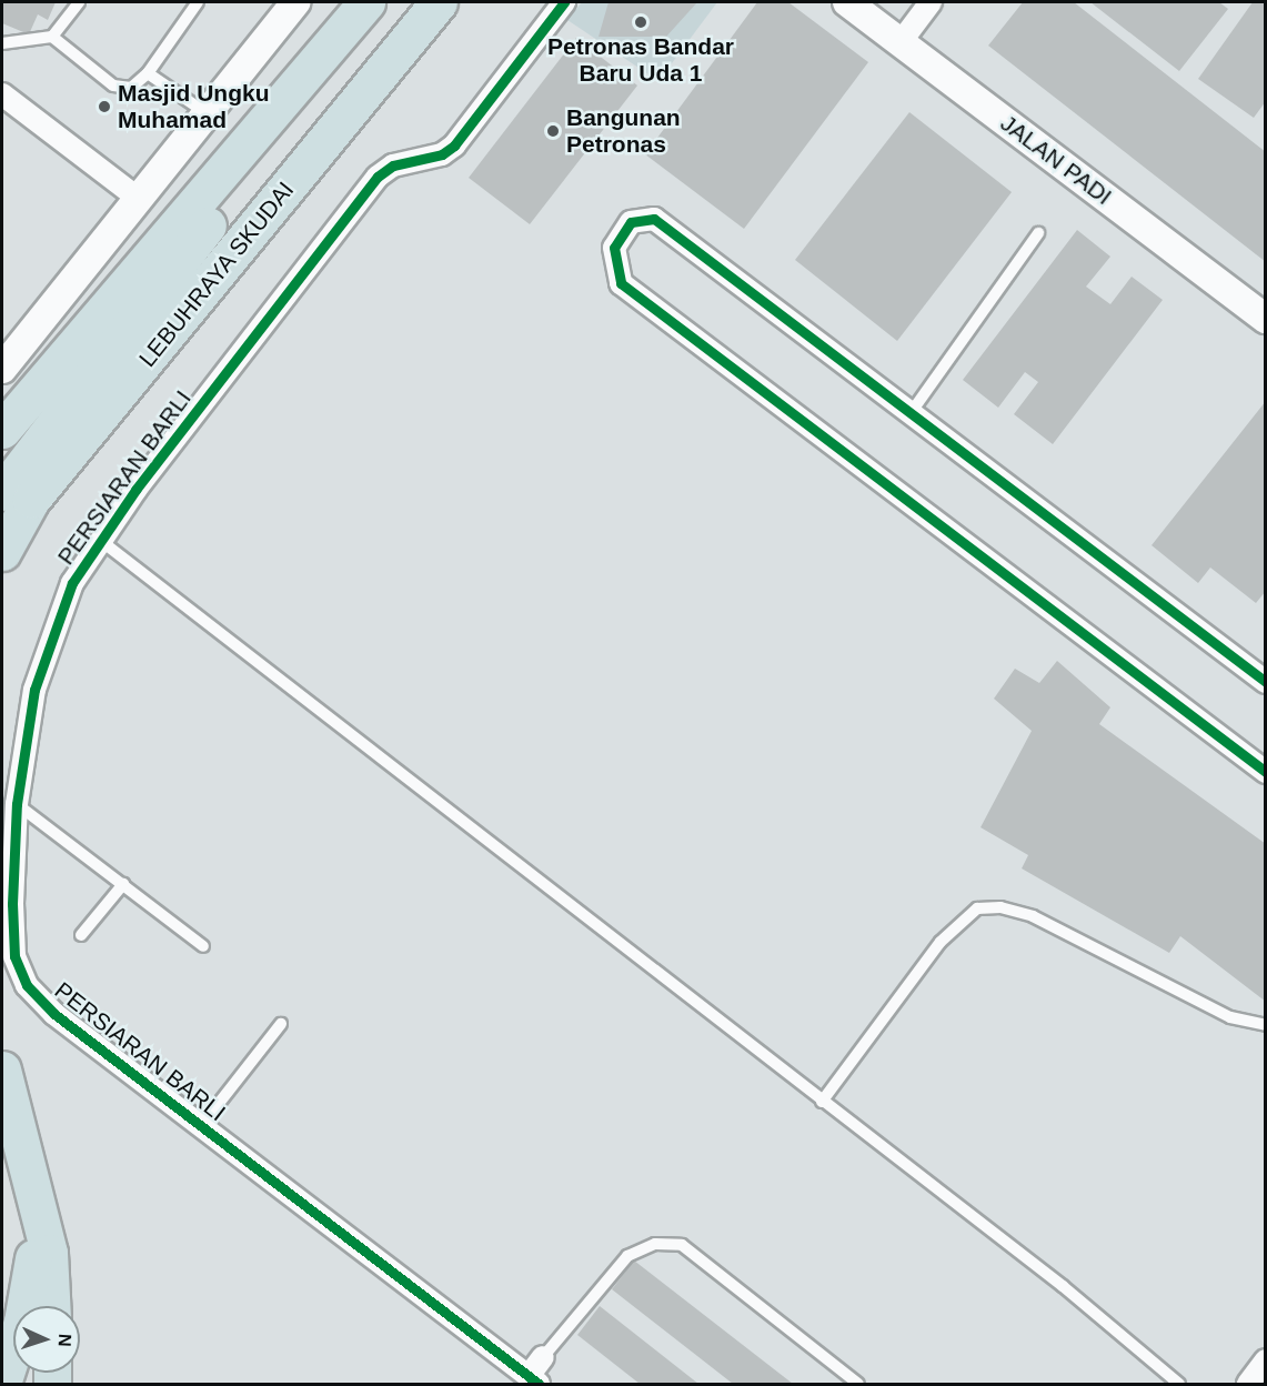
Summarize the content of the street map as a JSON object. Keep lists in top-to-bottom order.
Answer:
{
  "streets": {
    "highway": ["LEBUHRAYA SKUDAI"],
    "street": ["JALAN PADI", "PERSIARAN BARLI"]
  },
  "places": ["Petronas Bandar Baru Uda 1", "Masjid Ungku Muhamad", "Bangunan Petronas"],
  "north": "right"
}
